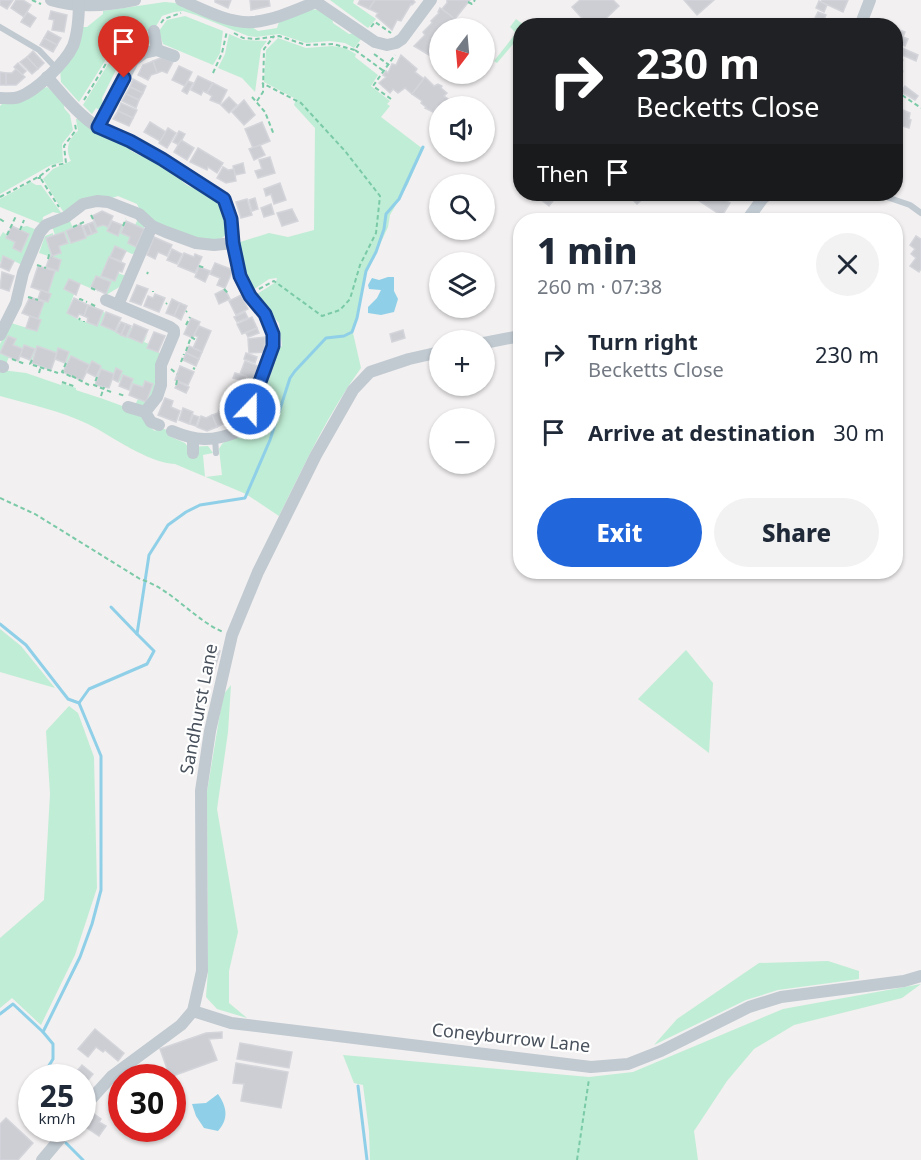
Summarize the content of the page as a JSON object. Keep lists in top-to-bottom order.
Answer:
{
  "streets": {
    "street": ["Sandhurst Lane", "Coneyburrow Lane"]
  },
  "crossings": [
    ["Sandhurst Lane", "Coneyburrow Lane"]
  ],
  "north": "bottom",
  "page": {
    "map_buttons": ["+", "−"],
    "turn": ["230 m", "Becketts Close"],
    "then": "Then",
    "heading": ["1 min", "260 m · 07:38"],
    "list": [
      {
        "name": "Turn right",
        "note": "Becketts Close",
        "value": "230 m"
      },
      {
        "name": "Arrive at destination",
        "value": "30 m"
      }
    ],
    "buttons": ["Exit", "Share"],
    "speed": "25 km/h",
    "limit": "30"
  }
}
